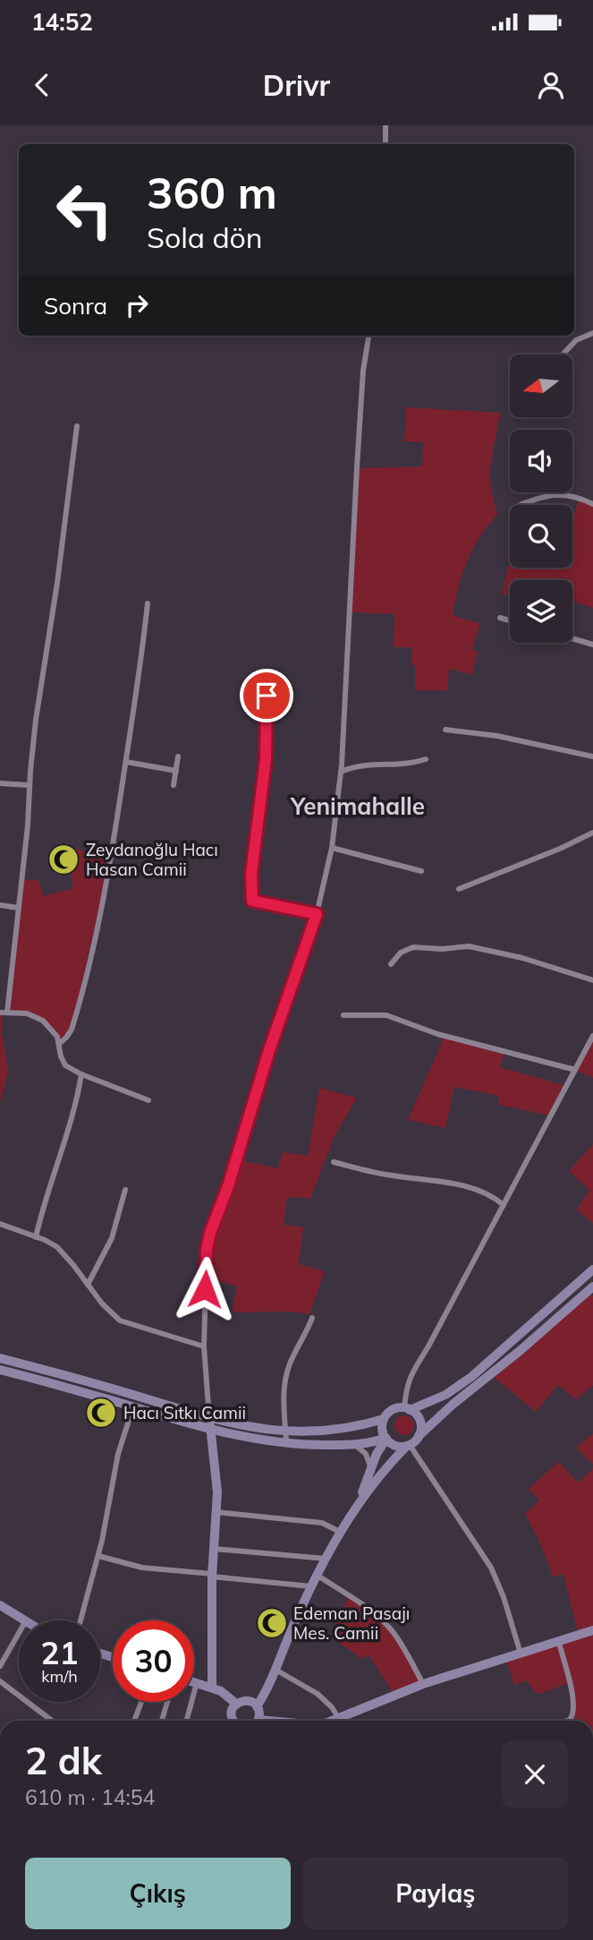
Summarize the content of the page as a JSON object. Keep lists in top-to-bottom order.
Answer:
{
  "districts": ["Yenimahalle"],
  "places": {
    "mosque": ["Zeydanoğlu Hacı Hasan Camii", "Hacı Sıtkı Camii", "Edeman Pasajı Mes. Camii"]
  },
  "north": "left",
  "page": {
    "status": "14:52",
    "header": "Drivr",
    "turn": ["360 m", "Sola dön"],
    "then": "Sonra",
    "speed": "21 km/h",
    "limit": "30",
    "heading": ["2 dk", "610 m · 14:54"],
    "buttons": ["Çıkış", "Paylaş"]
  }
}
